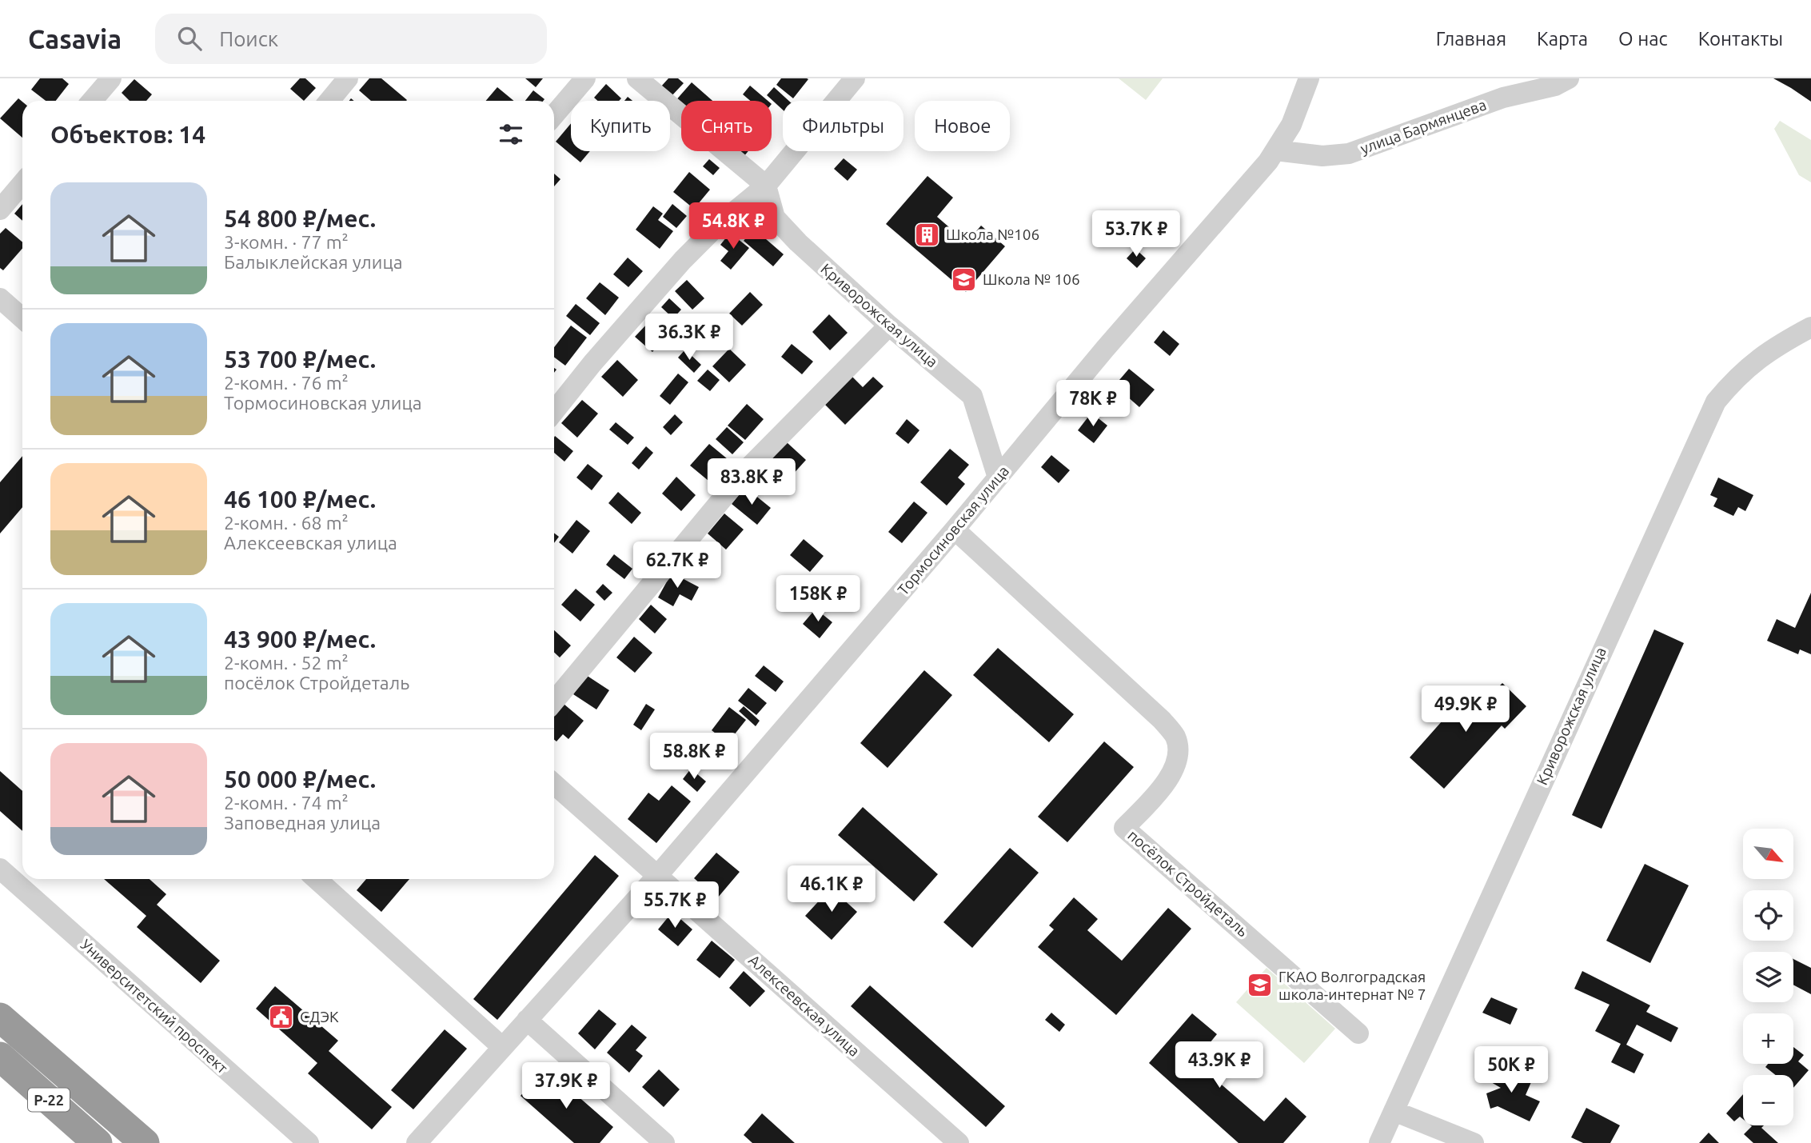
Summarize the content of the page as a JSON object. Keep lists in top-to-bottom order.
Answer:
{
  "streets": {
    "highway": ["Р-22"],
    "street": [
      "улица Бармянцева",
      "Криворожская улица",
      "Тормосиновская улица",
      "посёлок Стройдеталь",
      "Алексеевская улица",
      "Университетский проспект"
    ]
  },
  "crossings": [
    ["улица Бармянцева", "Тормосиновская улица"],
    ["Криворожская улица", "Тормосиновская улица"],
    ["Тормосиновская улица", "посёлок Стройдеталь"],
    ["Тормосиновская улица", "Алексеевская улица"]
  ],
  "places": {
    "building": ["Школа №106"],
    "school or university": ["Школа № 106", "ГКАО Волгоградская школа-интернат № 7"],
    "public building": ["СДЭК"]
  },
  "north": "bottom right",
  "page": {
    "header": "Casavia",
    "search": "Поиск",
    "nav": [
      "Главная",
      "Карта",
      "О нас",
      "Контакты"
    ],
    "chip": [
      "Купить",
      "Снять",
      "Фильтры",
      "Новое"
    ],
    "heading": "Объектов: 14",
    "list": [
      {
        "name": "54 800 ₽/мес.",
        "note": "3-комн. · 77 m² · Балыклейская улица"
      },
      {
        "name": "53 700 ₽/мес.",
        "note": "2-комн. · 76 m² · Тормосиновская улица"
      },
      {
        "name": "46 100 ₽/мес.",
        "note": "2-комн. · 68 m² · Алексеевская улица"
      },
      {
        "name": "43 900 ₽/мес.",
        "note": "2-комн. · 52 m² · посёлок Стройдеталь"
      },
      {
        "name": "50 000 ₽/мес.",
        "note": "2-комн. · 74 m² · Заповедная улица"
      }
    ],
    "price": [
      "54.8K ₽",
      "53.7K ₽",
      "36.3K ₽",
      "78K ₽",
      "83.8K ₽",
      "62.7K ₽",
      "158K ₽",
      "49.9K ₽",
      "58.8K ₽",
      "46.1K ₽",
      "55.7K ₽",
      "43.9K ₽",
      "50K ₽",
      "37.9K ₽"
    ],
    "map_buttons": ["+", "−"]
  }
}
